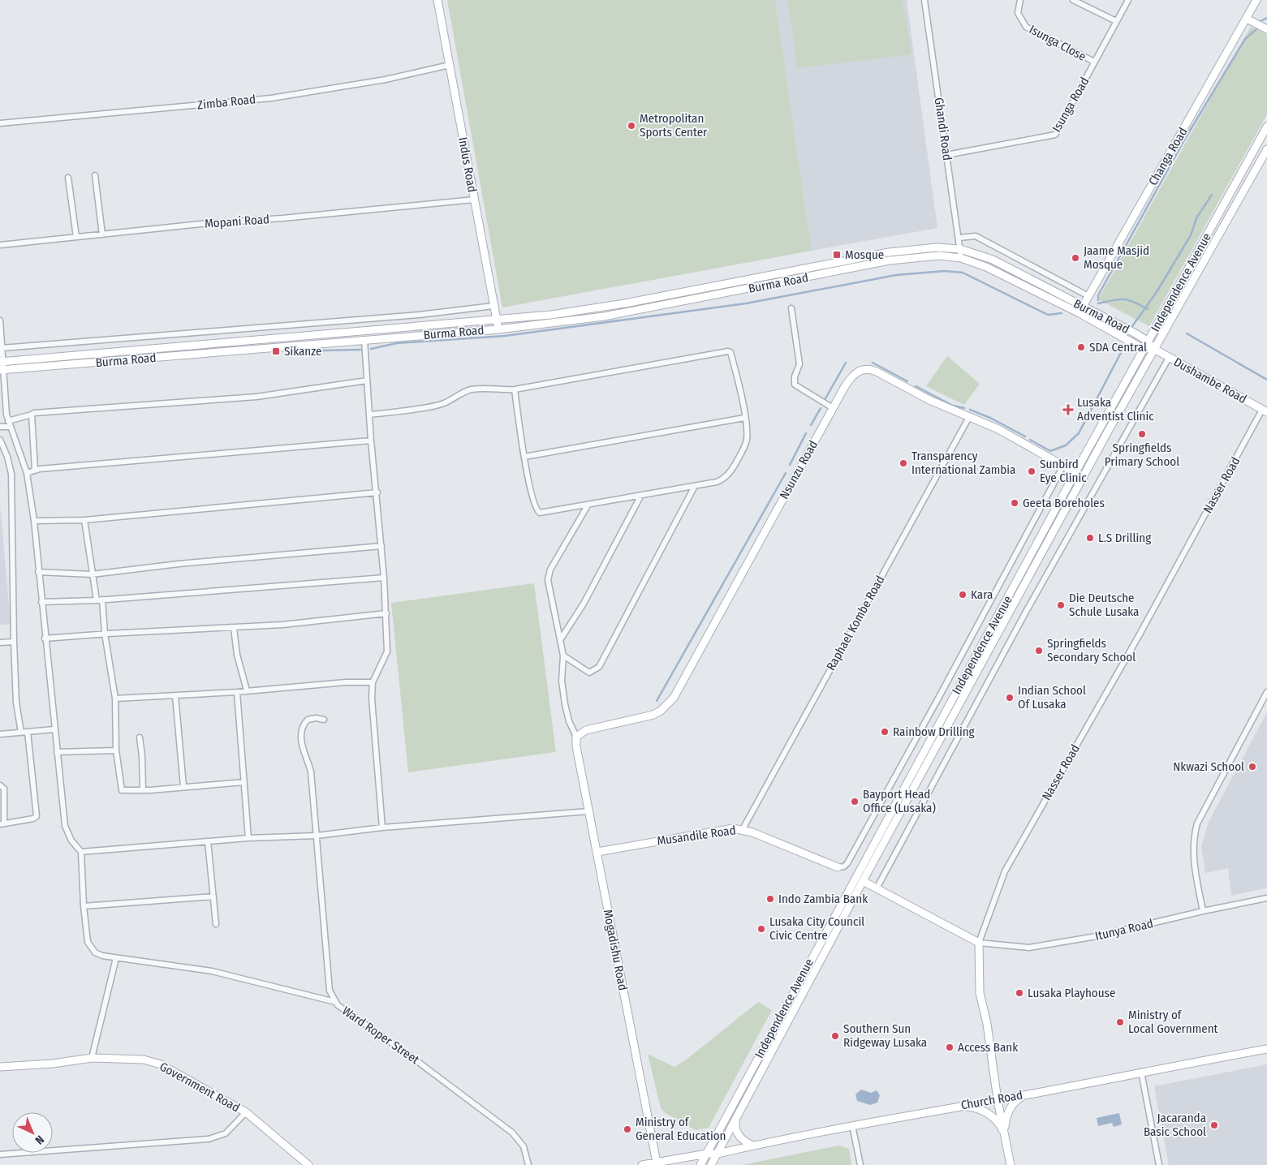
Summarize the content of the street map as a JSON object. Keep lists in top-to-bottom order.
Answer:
{
  "streets": {
    "main road": [
      "Changa Road",
      "Indus Road",
      "Independence Avenue",
      "Burma Road",
      "Dushambe Road",
      "Nsunzu Road",
      "Nasser Road",
      "Musandile Road",
      "Mogadishu Road",
      "Government Road",
      "Church Road"
    ],
    "street": [
      "Isunga Close",
      "Zimba Road",
      "Isunga Road",
      "Ghandi Road",
      "Mopani Road",
      "Raphael Kombe Road",
      "Itunya Road",
      "Ward Roper Street"
    ]
  },
  "crossings": [
    ["Isunga Close", "Isunga Road"],
    ["Zimba Road", "Indus Road"],
    ["Isunga Road", "Ghandi Road"],
    ["Ghandi Road", "Burma Road"],
    ["Changa Road", "Burma Road"],
    ["Indus Road", "Mopani Road"],
    ["Indus Road", "Burma Road"],
    ["Independence Avenue", "Burma Road"],
    ["Independence Avenue", "Dushambe Road"],
    ["Independence Avenue", "Nsunzu Road"],
    ["Independence Avenue", "Church Road"],
    ["Burma Road", "Dushambe Road"],
    ["Dushambe Road", "Nasser Road"],
    ["Nsunzu Road", "Raphael Kombe Road"],
    ["Nsunzu Road", "Mogadishu Road"],
    ["Nasser Road", "Itunya Road"],
    ["Nasser Road", "Church Road"],
    ["Raphael Kombe Road", "Musandile Road"],
    ["Musandile Road", "Mogadishu Road"],
    ["Mogadishu Road", "Church Road"]
  ],
  "places": {
    "other": [
      "Metropolitan Sports Center",
      "Jaame Masjid Mosque",
      "SDA Central",
      "Springfields Primary School",
      "Transparency International Zambia",
      "Sunbird Eye Clinic",
      "Geeta Boreholes",
      "L.S Drilling",
      "Kara",
      "Die Deutsche Schule Lusaka",
      "Springfields Secondary School",
      "Indian School Of Lusaka",
      "Rainbow Drilling",
      "Nkwazi School",
      "Bayport Head Office (Lusaka)",
      "Indo Zambia Bank",
      "Lusaka City Council Civic Centre",
      "Lusaka Playhouse",
      "Ministry of Local Government",
      "Southern Sun Ridgeway Lusaka",
      "Access Bank",
      "Jacaranda Basic School",
      "Ministry of General Education"
    ],
    "transit": ["Mosque", "Sikanze"],
    "health": ["Lusaka Adventist Clinic"]
  },
  "north": "bottom right"
}
